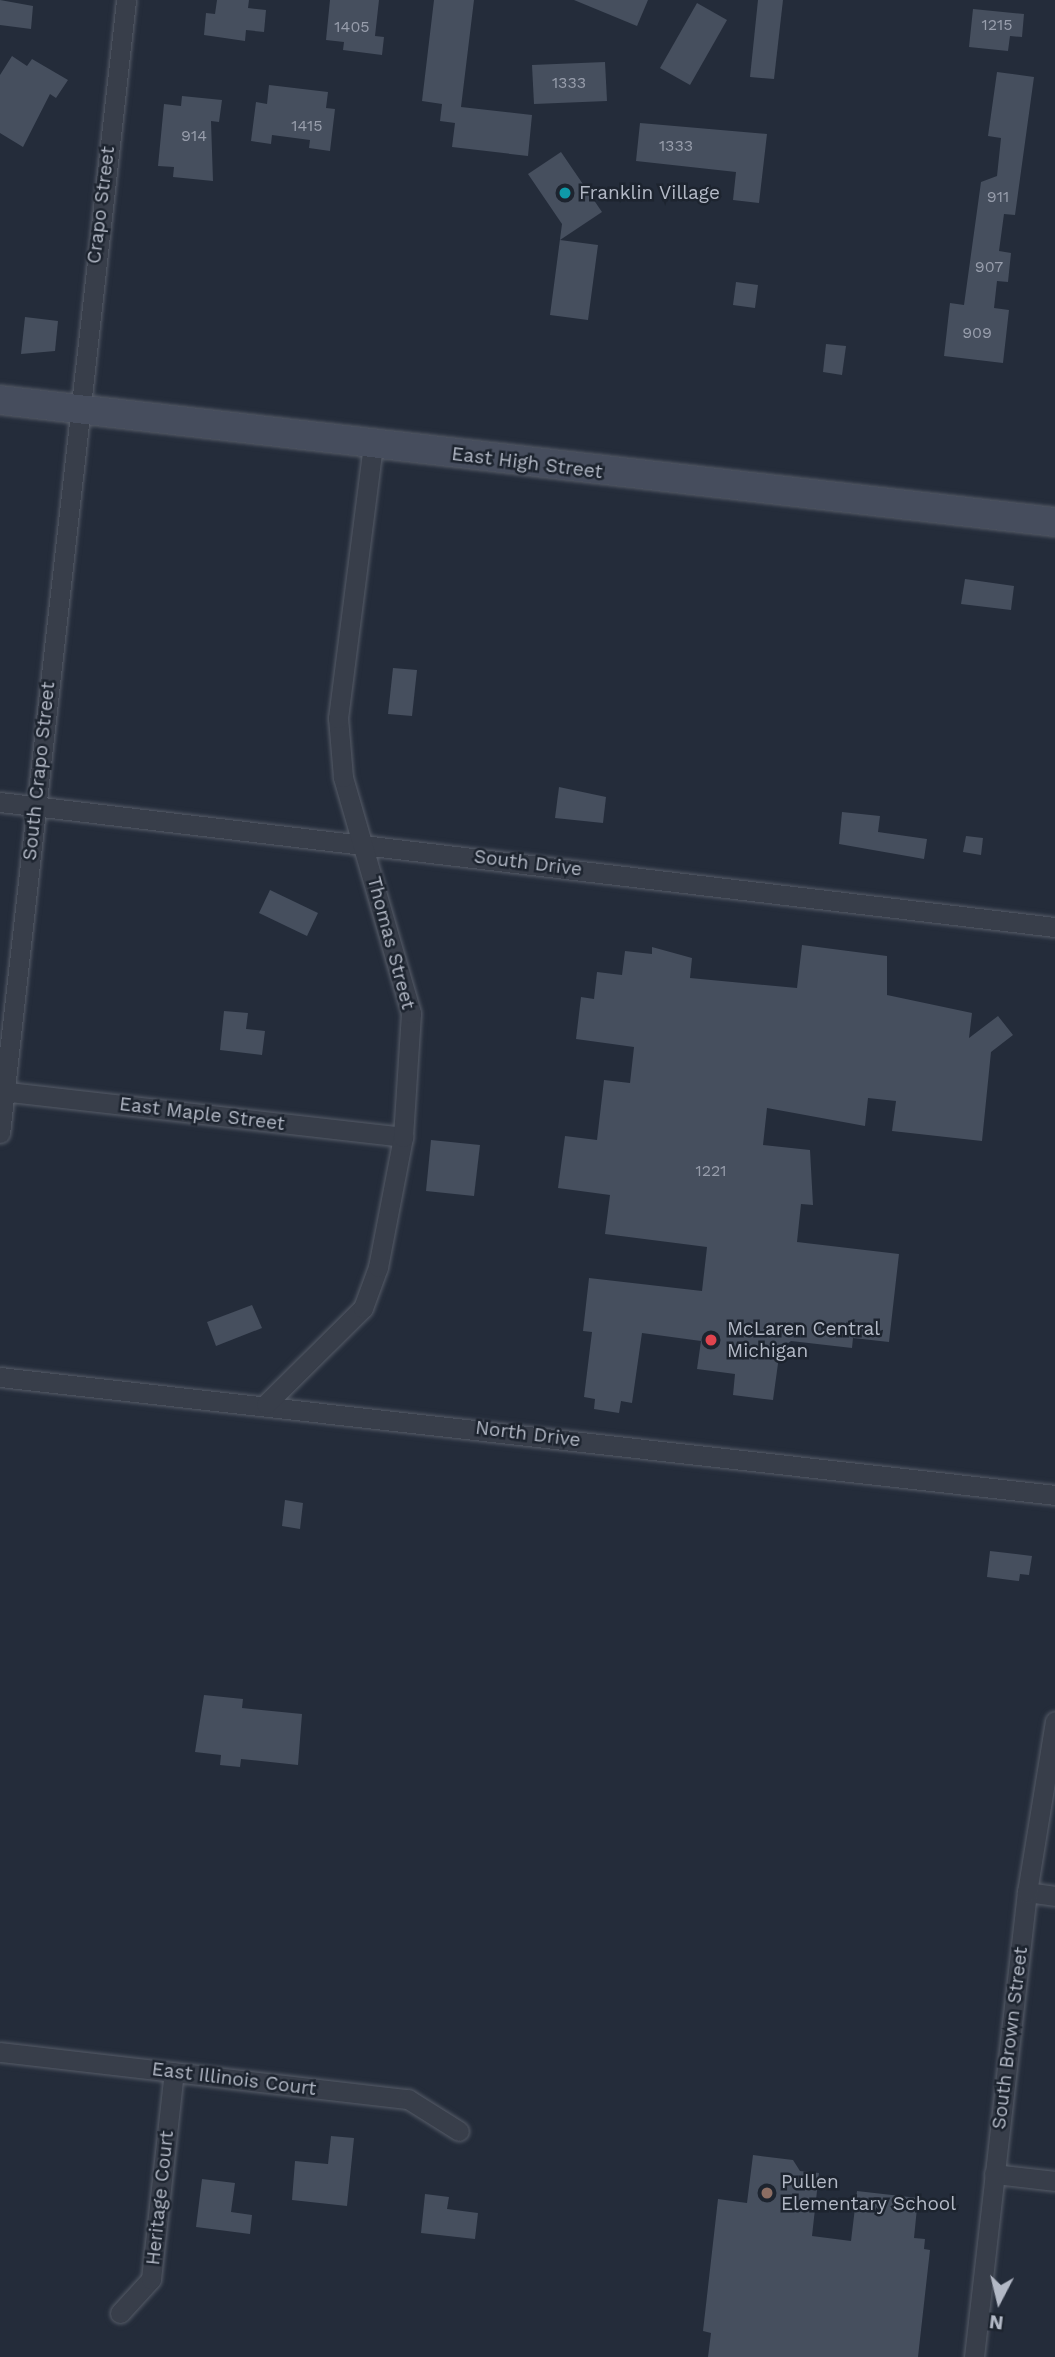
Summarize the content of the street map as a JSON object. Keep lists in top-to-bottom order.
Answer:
{
  "streets": {
    "street": [
      "Crapo Street",
      "East High Street",
      "South Crapo Street",
      "South Drive",
      "Thomas Street",
      "East Maple Street",
      "North Drive",
      "South Brown Street",
      "East Illinois Court",
      "Heritage Court"
    ]
  },
  "crossings": [
    ["Crapo Street", "East High Street"],
    ["Crapo Street", "South Crapo Street"],
    ["East High Street", "South Crapo Street"],
    ["East High Street", "Thomas Street"],
    ["South Crapo Street", "South Drive"],
    ["South Crapo Street", "East Maple Street"],
    ["South Drive", "Thomas Street"],
    ["Thomas Street", "East Maple Street"],
    ["Thomas Street", "North Drive"],
    ["East Illinois Court", "Heritage Court"]
  ],
  "places": ["Franklin Village", "McLaren Central Michigan", "Pullen Elementary School"],
  "house_numbers": [
    "1215",
    "1405",
    "1333",
    "1415",
    "914",
    "1333",
    "911",
    "907",
    "909",
    "1221"
  ],
  "north": "bottom"
}
